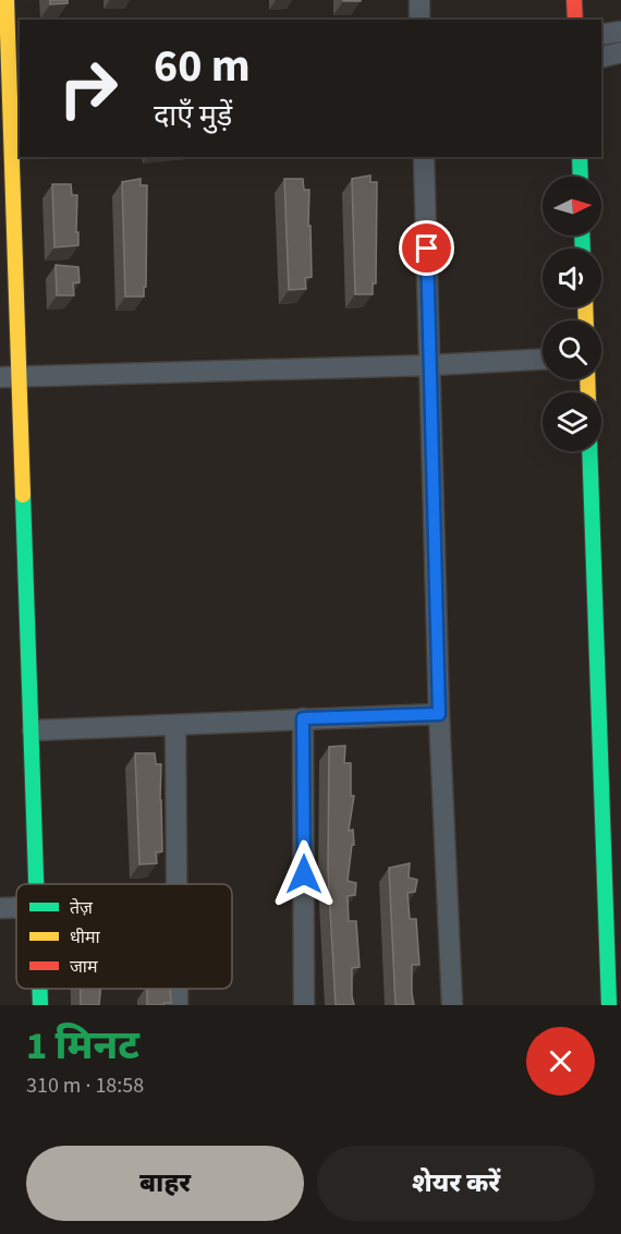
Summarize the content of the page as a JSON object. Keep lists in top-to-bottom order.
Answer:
{
  "legend": ["तेज़", "धीमा", "जाम"],
  "north": "right",
  "page": {
    "turn": ["60 m", "दाएँ मुड़ें"],
    "heading": ["1 मिनट", "310 m · 18:58"],
    "buttons": ["बाहर", "शेयर करें"]
  }
}
